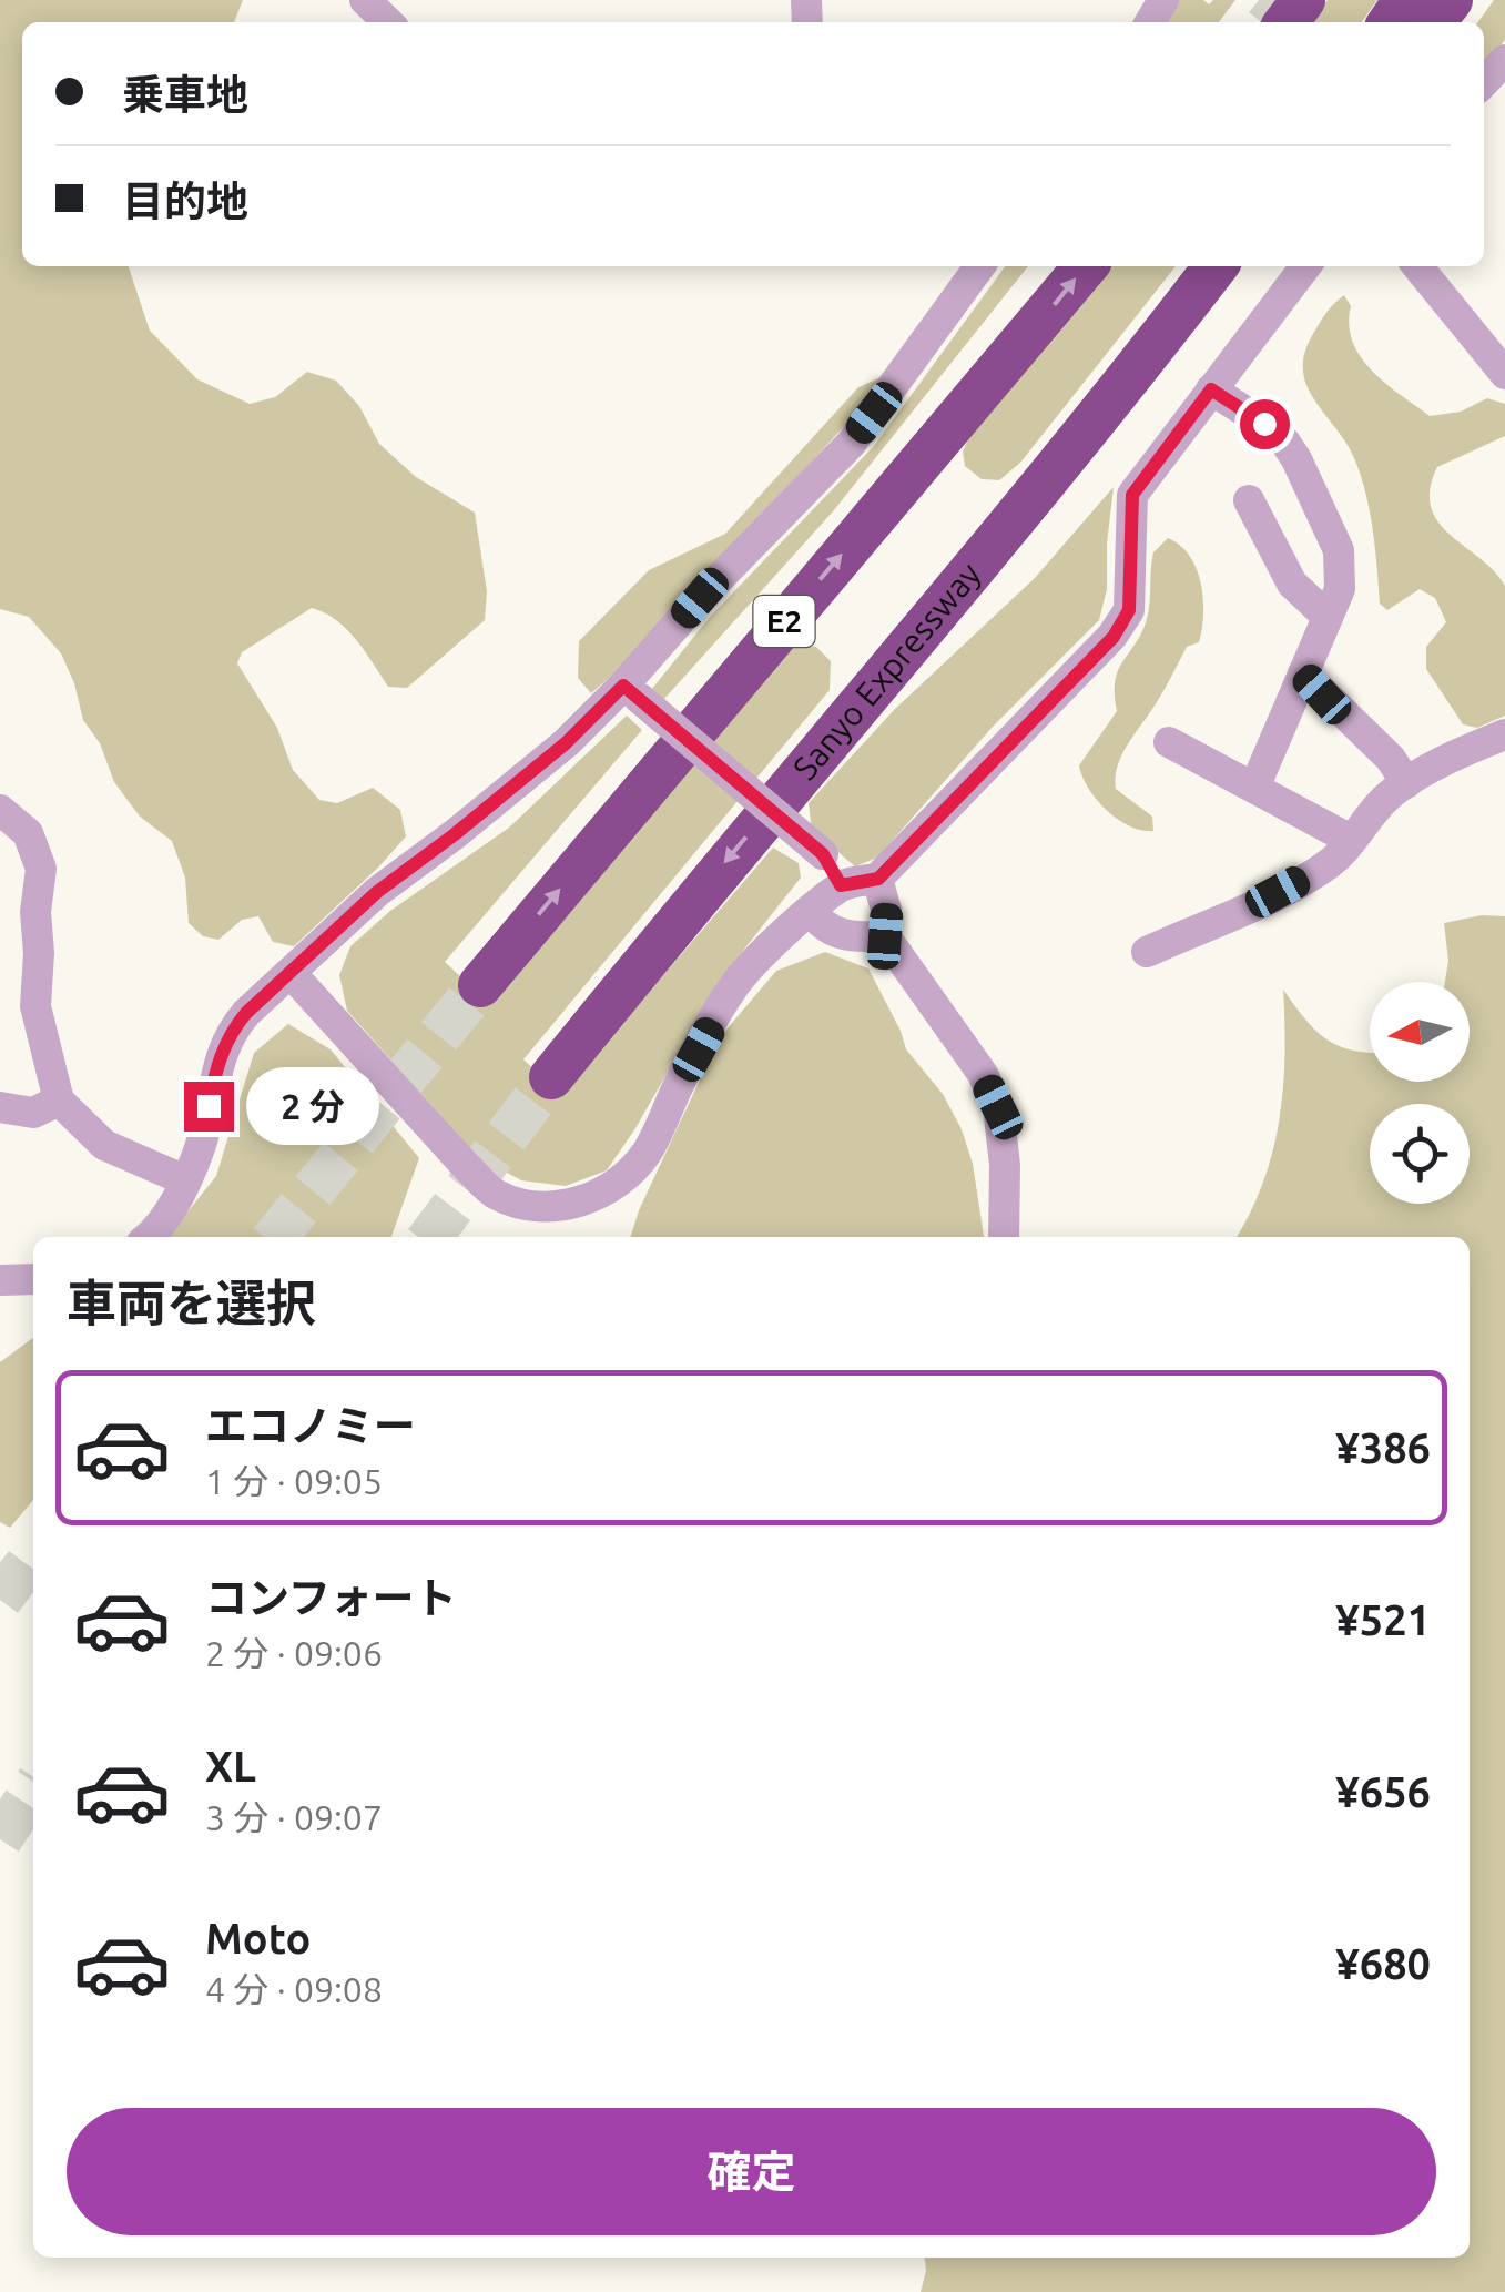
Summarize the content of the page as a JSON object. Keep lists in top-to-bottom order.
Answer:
{
  "streets": {
    "highway": ["E2", "Sanyo Expressway"]
  },
  "north": "left",
  "page": {
    "banner": ["乗車地", "目的地"],
    "bubble": "2 分",
    "heading": "車両を選択",
    "list": [
      {
        "name": "エコノミー",
        "note": "1 分 · 09:05",
        "value": "¥386"
      },
      {
        "name": "コンフォート",
        "note": "2 分 · 09:06",
        "value": "¥521"
      },
      {
        "name": "XL",
        "note": "3 分 · 09:07",
        "value": "¥656"
      },
      {
        "name": "Moto",
        "note": "4 分 · 09:08",
        "value": "¥680"
      }
    ],
    "buttons": "確定"
  }
}
